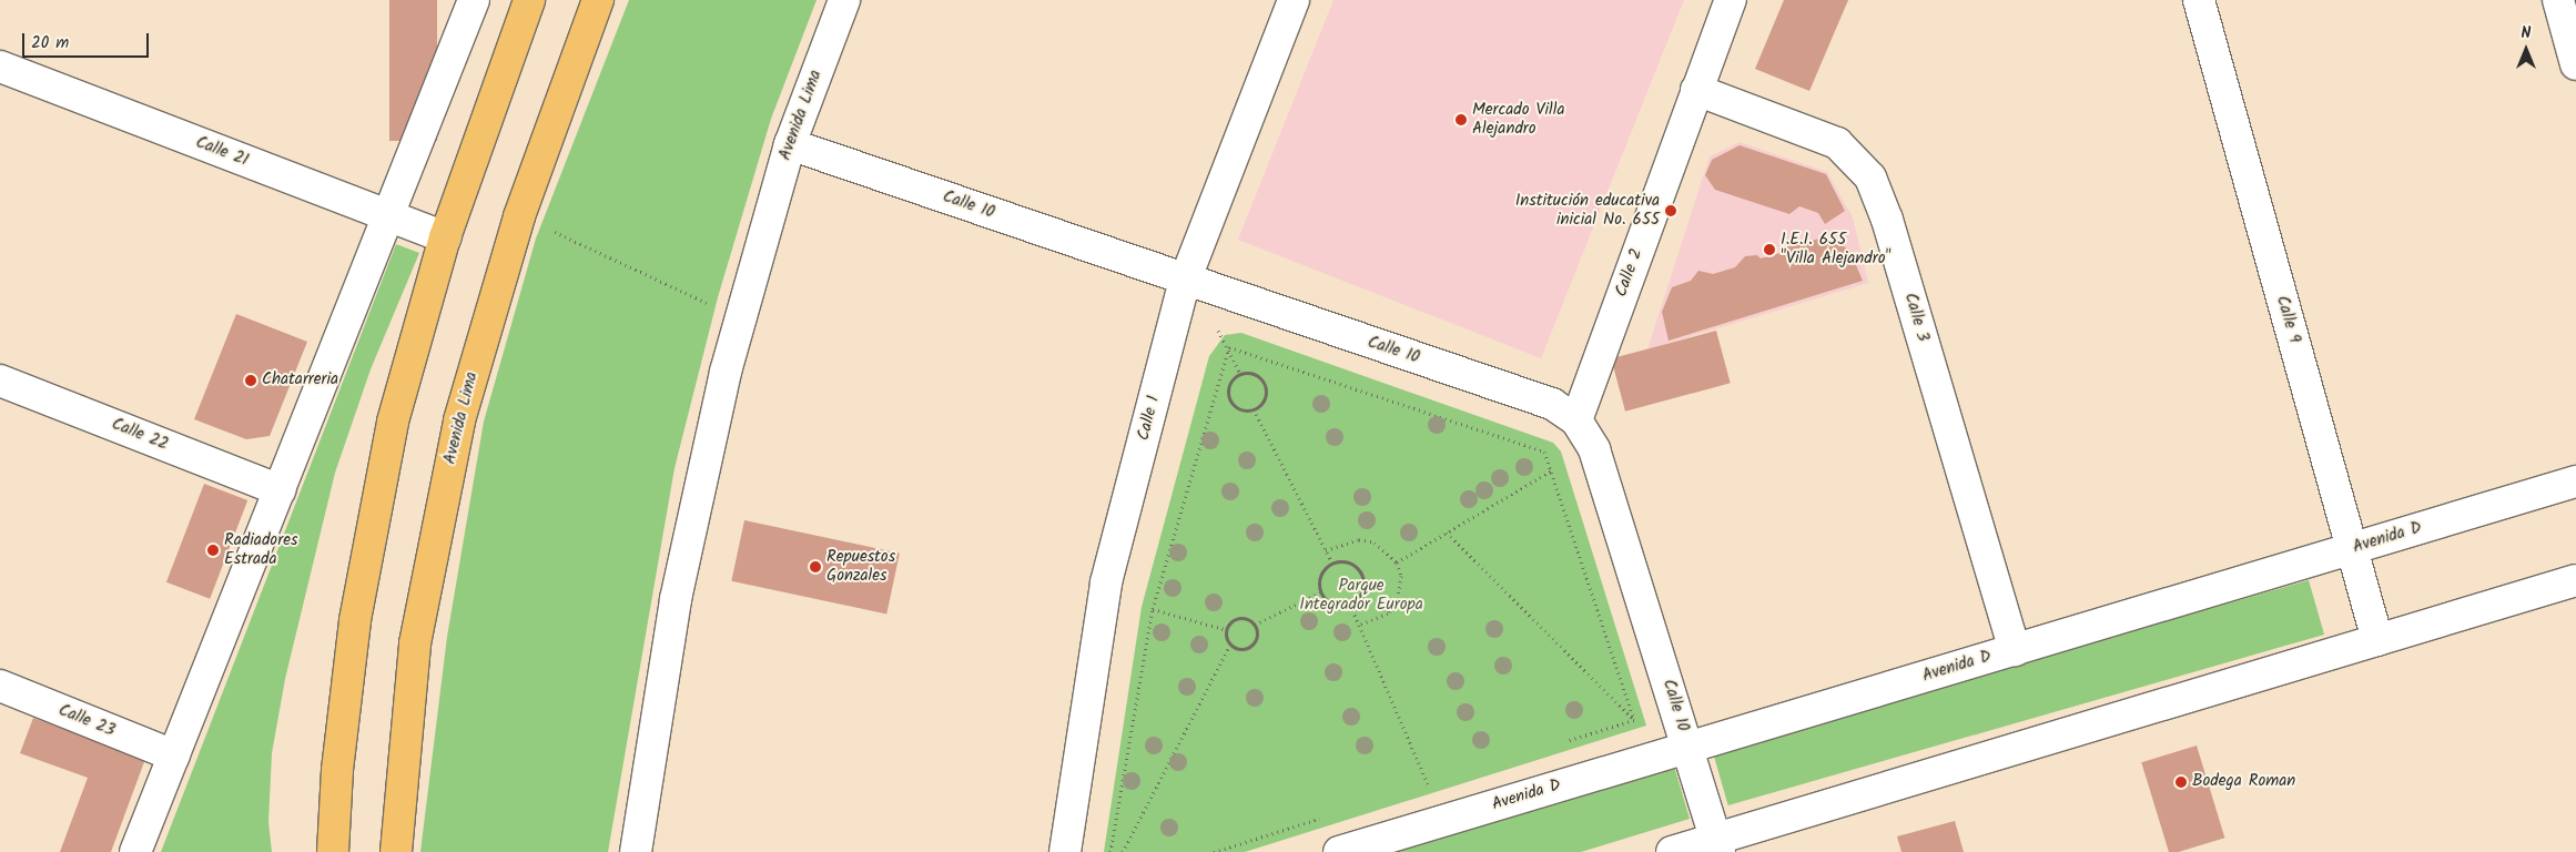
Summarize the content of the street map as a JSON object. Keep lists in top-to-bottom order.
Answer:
{
  "streets": {
    "main road": ["Avenida Lima"],
    "street": [
      "Calle 21",
      "Calle 10",
      "Calle 2",
      "Calle 3",
      "Calle 9",
      "Calle 1",
      "Calle 22",
      "Avenida D",
      "Calle 23"
    ]
  },
  "crossings": [
    ["Avenida Lima", "Calle 10"],
    ["Calle 10", "Calle 2"],
    ["Calle 10", "Calle 1"],
    ["Calle 10", "Avenida D"],
    ["Calle 2", "Calle 3"],
    ["Calle 3", "Avenida D"],
    ["Calle 9", "Avenida D"]
  ],
  "parks": ["Parque Integrador Europa"],
  "places": [
    "Mercado Villa Alejandro",
    "Institución educativa inicial No. 655",
    "I.E.I. 655 \"Villa Alejandro\"",
    "Chatarreria",
    "Radiadores Estrada",
    "Repuestos Gonzales",
    "Bodega Roman"
  ],
  "scale_bar": "20 m",
  "north": "top"
}
